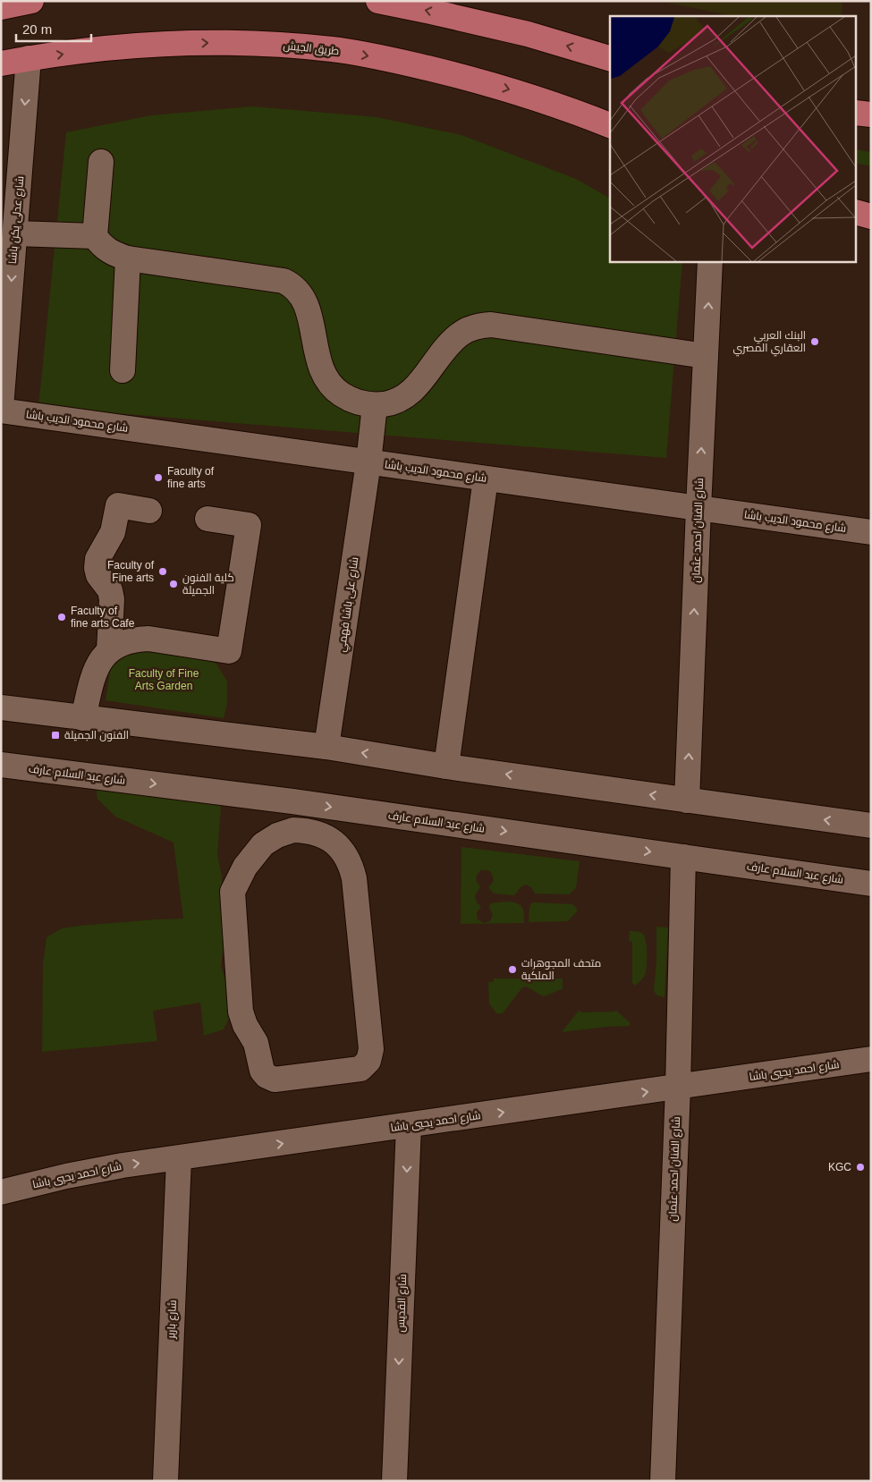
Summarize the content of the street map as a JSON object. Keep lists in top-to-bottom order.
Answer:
{
  "streets": {
    "highway": ["طريق الجيش"],
    "street": [
      "شارع عدلى يكن باشا",
      "شارع محمود الديب باشا",
      "شارع الفنان احمد عثمان",
      "شارع على باشا فهمي",
      "شارع عبد السلام عارف",
      "شارع احمد يحيي باشا",
      "شارع القديس",
      "شارع باربر"
    ]
  },
  "crossings": [
    ["طريق الجيش", "شارع عدلى يكن باشا"],
    ["شارع عدلى يكن باشا", "شارع محمود الديب باشا"],
    ["شارع محمود الديب باشا", "شارع الفنان احمد عثمان"],
    ["شارع محمود الديب باشا", "شارع على باشا فهمي"],
    ["شارع الفنان احمد عثمان", "شارع عبد السلام عارف"],
    ["شارع الفنان احمد عثمان", "شارع احمد يحيي باشا"],
    ["شارع احمد يحيي باشا", "شارع القديس"],
    ["شارع احمد يحيي باشا", "شارع باربر"]
  ],
  "one_way": ["شارع الفنان احمد عثمان", "شارع احمد يحيي باشا", "شارع القديس"],
  "parks": ["Faculty of Fine Arts Garden"],
  "places": {
    "other": [
      "البنك العربي العقاري المصري",
      "Faculty of fine arts",
      "Faculty of Fine arts",
      "كلية الفنون الجميلة",
      "Faculty of fine arts Cafe",
      "متحف المجوهرات الملكية",
      "KGC"
    ],
    "transit": ["الفنون الجميلة"]
  },
  "scale_bar": "20 m"
}
